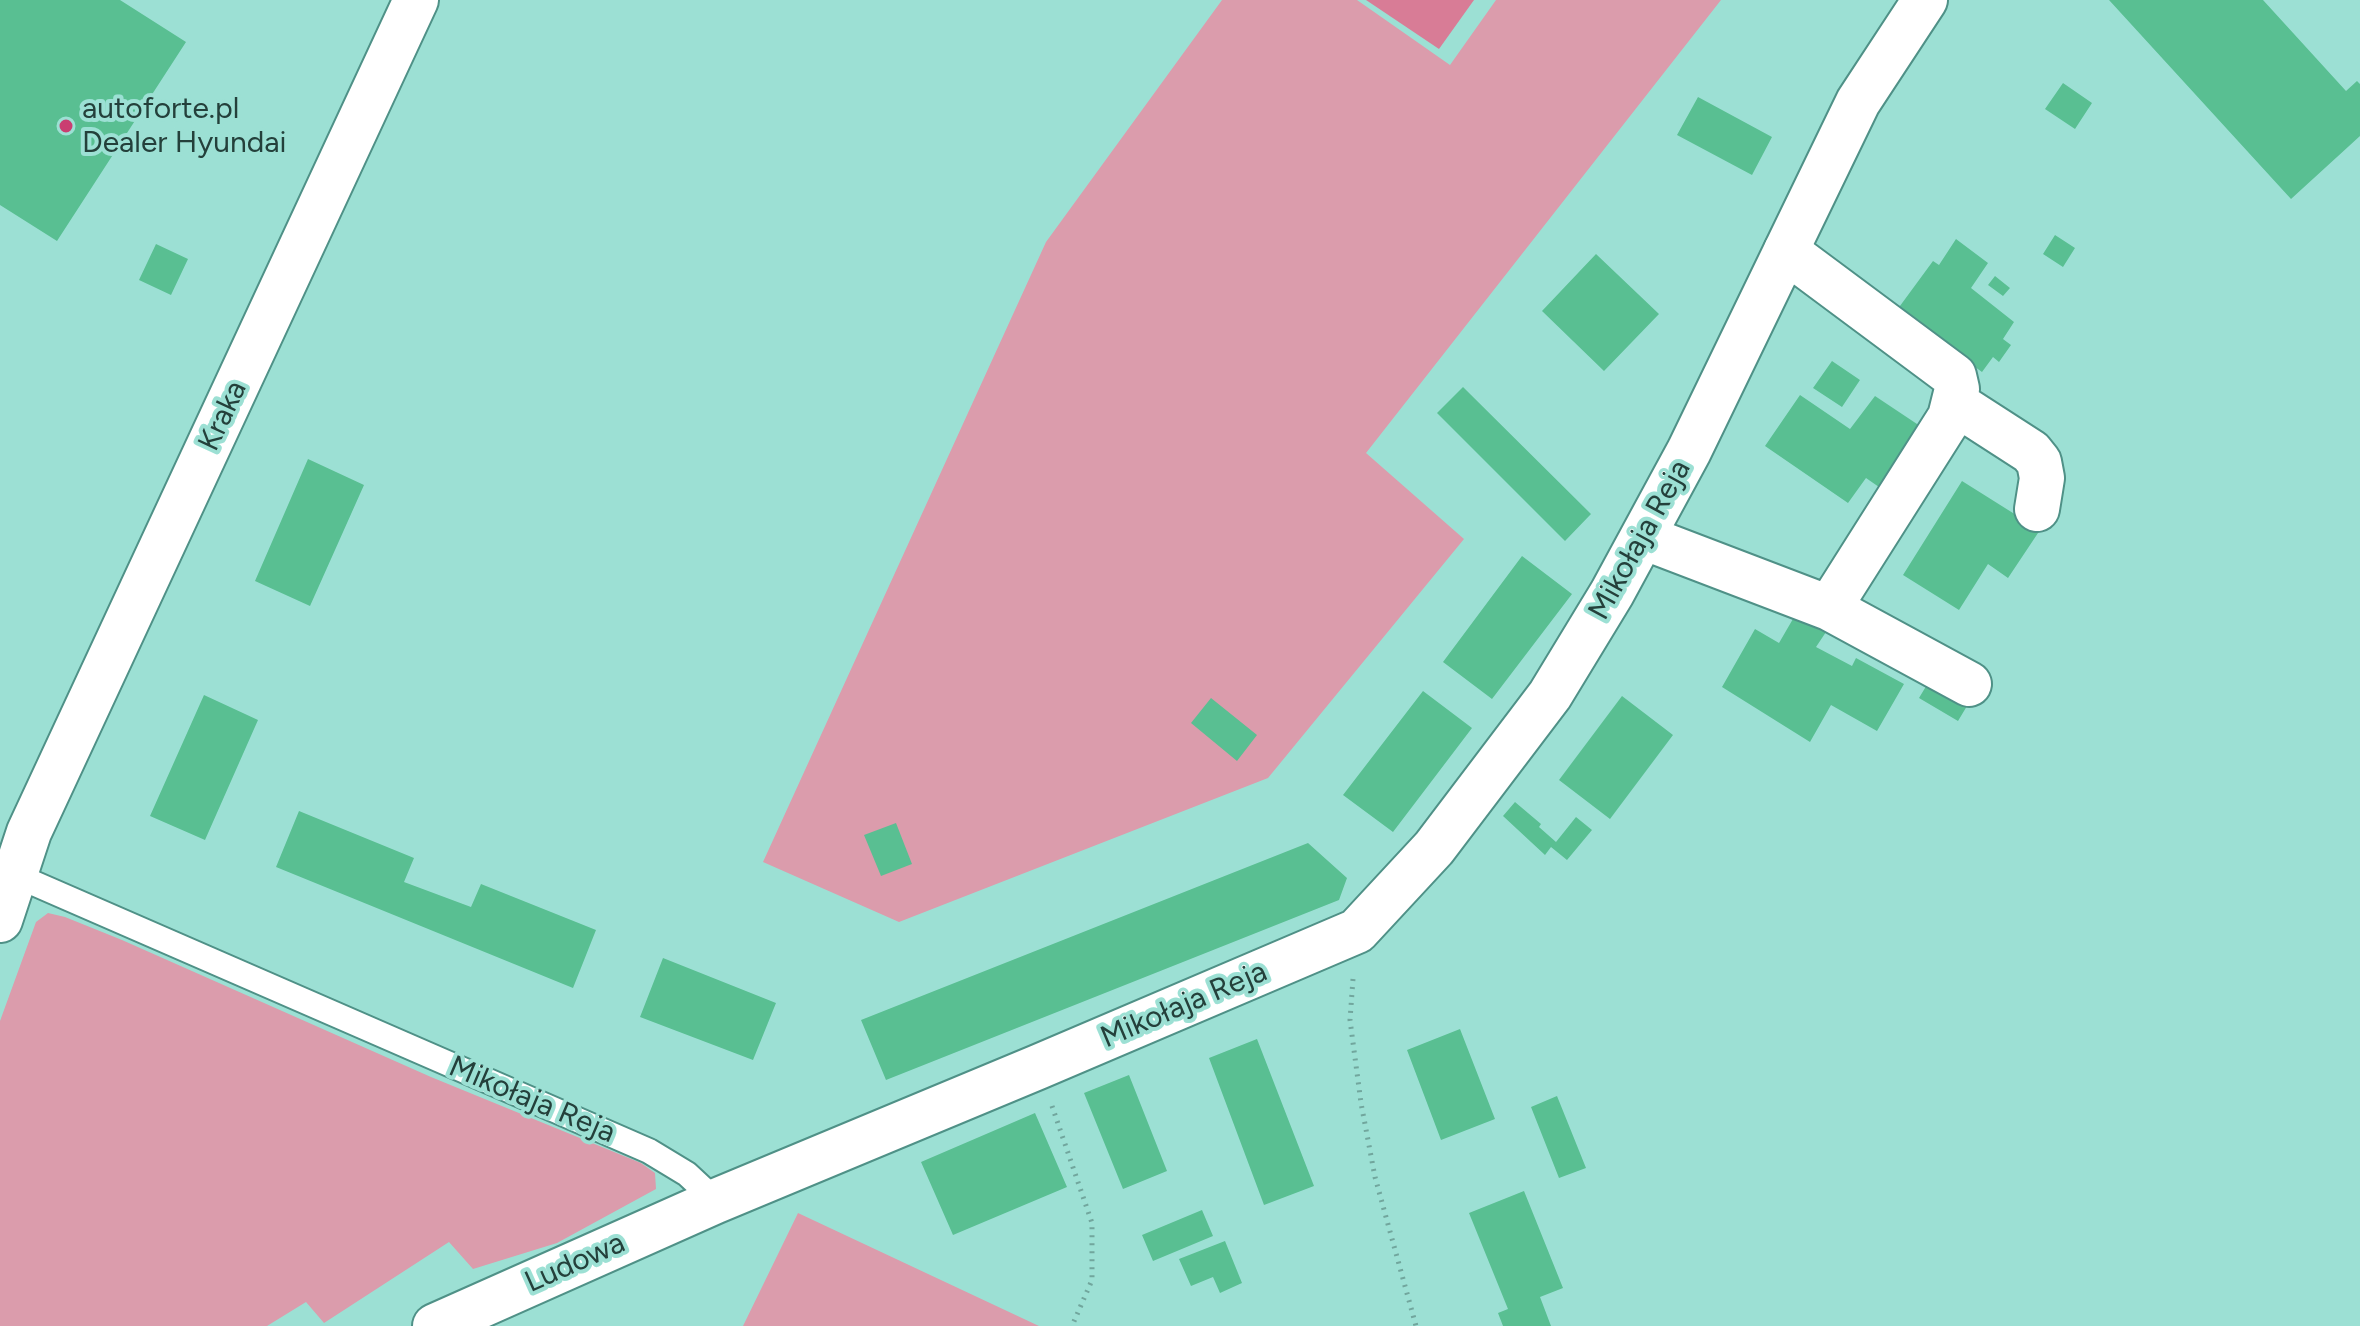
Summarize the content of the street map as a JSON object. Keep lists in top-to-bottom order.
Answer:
{
  "streets": {
    "street": ["Kraka", "Mikołaja Reja", "Ludowa"]
  },
  "crossings": [
    ["Kraka", "Mikołaja Reja"],
    ["Mikołaja Reja", "Ludowa"]
  ],
  "places": ["autoforte.pl Dealer Hyundai"]
}
